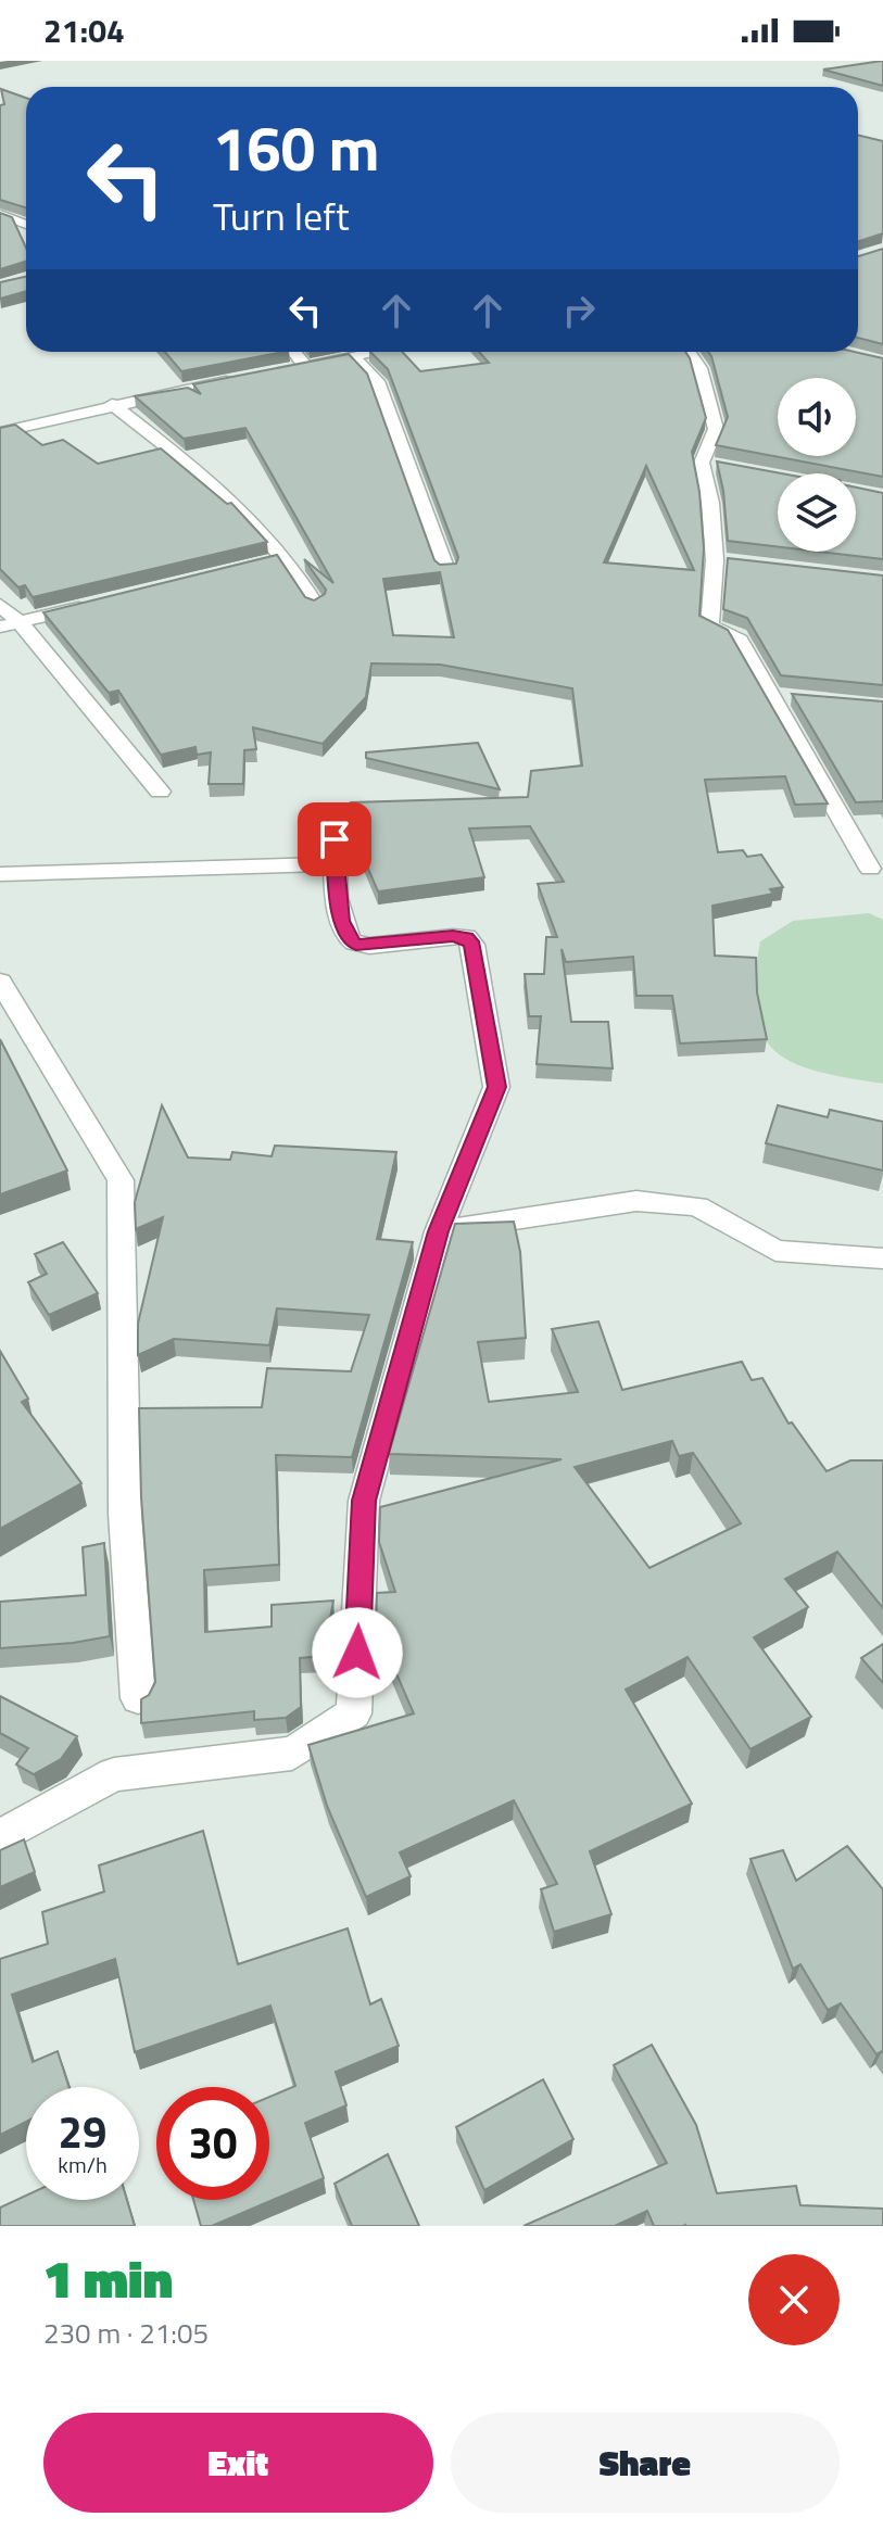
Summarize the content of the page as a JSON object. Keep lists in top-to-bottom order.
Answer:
{
  "page": {
    "status": "21:04",
    "turn": ["160 m", "Turn left"],
    "speed": "29 km/h",
    "limit": "30",
    "heading": ["1 min", "230 m · 21:05"],
    "buttons": ["Exit", "Share"]
  }
}
